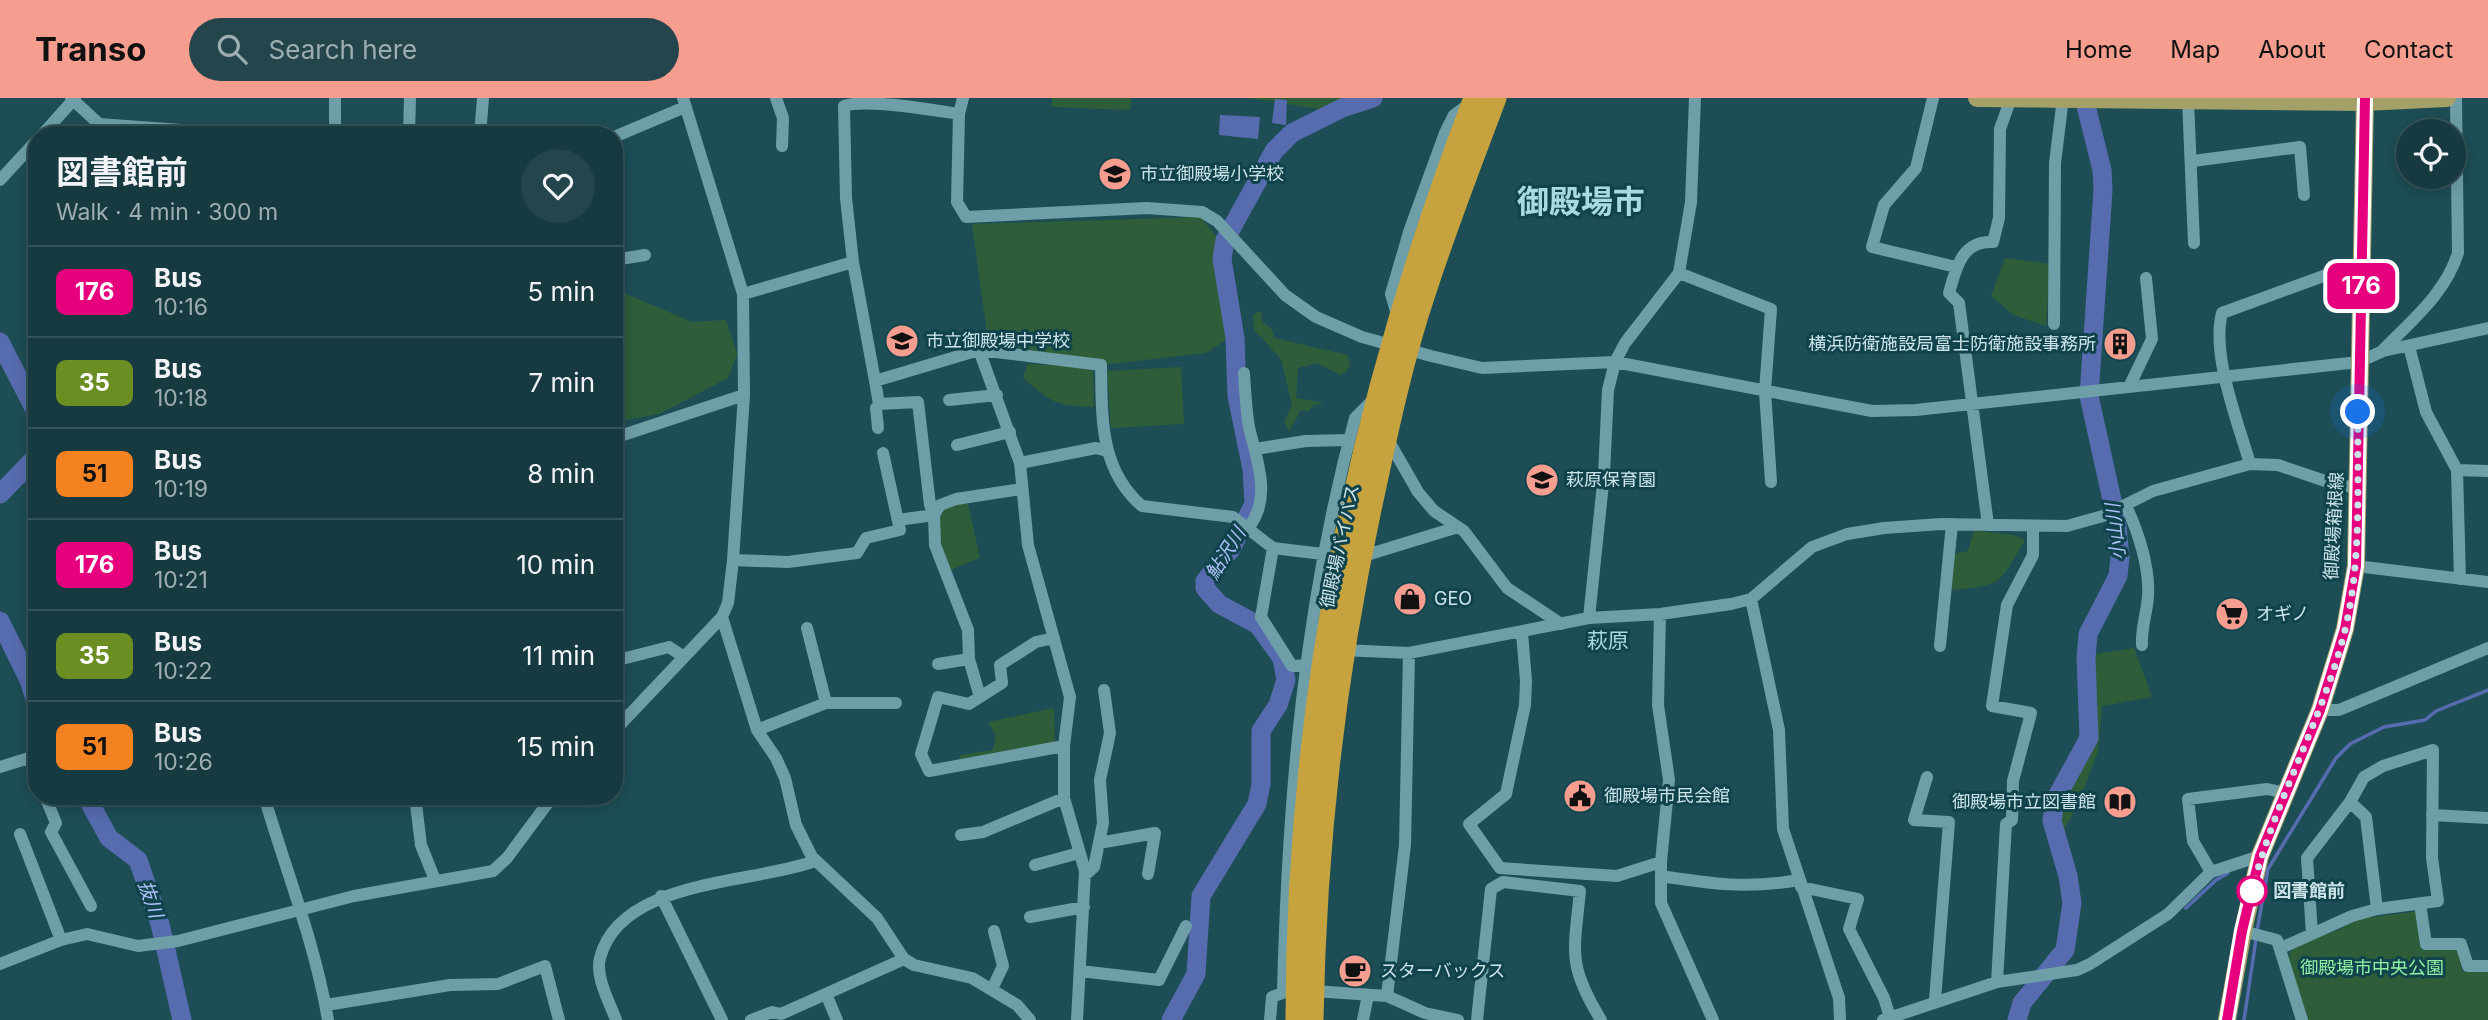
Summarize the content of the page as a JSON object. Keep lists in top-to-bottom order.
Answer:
{
  "streets": {
    "highway": ["御殿場バイパス"],
    "main road": ["御殿場箱根線"]
  },
  "districts": ["御殿場市", "萩原"],
  "water": ["小山川", "鮎沢川", "抜川"],
  "parks": ["御殿場市中央公園"],
  "places": {
    "school or university": ["市立御殿場小学校", "市立御殿場中学校", "萩原保育園"],
    "building": ["横浜防衛施設局富士防衛施設事務所"],
    "shop": ["GEO"],
    "supermarket": ["オギノ"],
    "public building": ["御殿場市民会館"],
    "library": ["御殿場市立図書館"],
    "other": ["図書館前"],
    "cafe": ["スターバックス"]
  },
  "lines": ["bus line 176"],
  "page": {
    "header": "Transo",
    "search": "Search here",
    "nav": [
      "Home",
      "Map",
      "About",
      "Contact"
    ],
    "on_map": "176",
    "heading": ["図書館前", "Walk · 4 min · 300 m"],
    "list": [
      {
        "mark": "176",
        "name": "Bus",
        "note": "10:16",
        "value": "5 min"
      },
      {
        "mark": "35",
        "name": "Bus",
        "note": "10:18",
        "value": "7 min"
      },
      {
        "mark": "51",
        "name": "Bus",
        "note": "10:19",
        "value": "8 min"
      },
      {
        "mark": "176",
        "name": "Bus",
        "note": "10:21",
        "value": "10 min"
      },
      {
        "mark": "35",
        "name": "Bus",
        "note": "10:22",
        "value": "11 min"
      },
      {
        "mark": "51",
        "name": "Bus",
        "note": "10:26",
        "value": "15 min"
      }
    ]
  }
}
